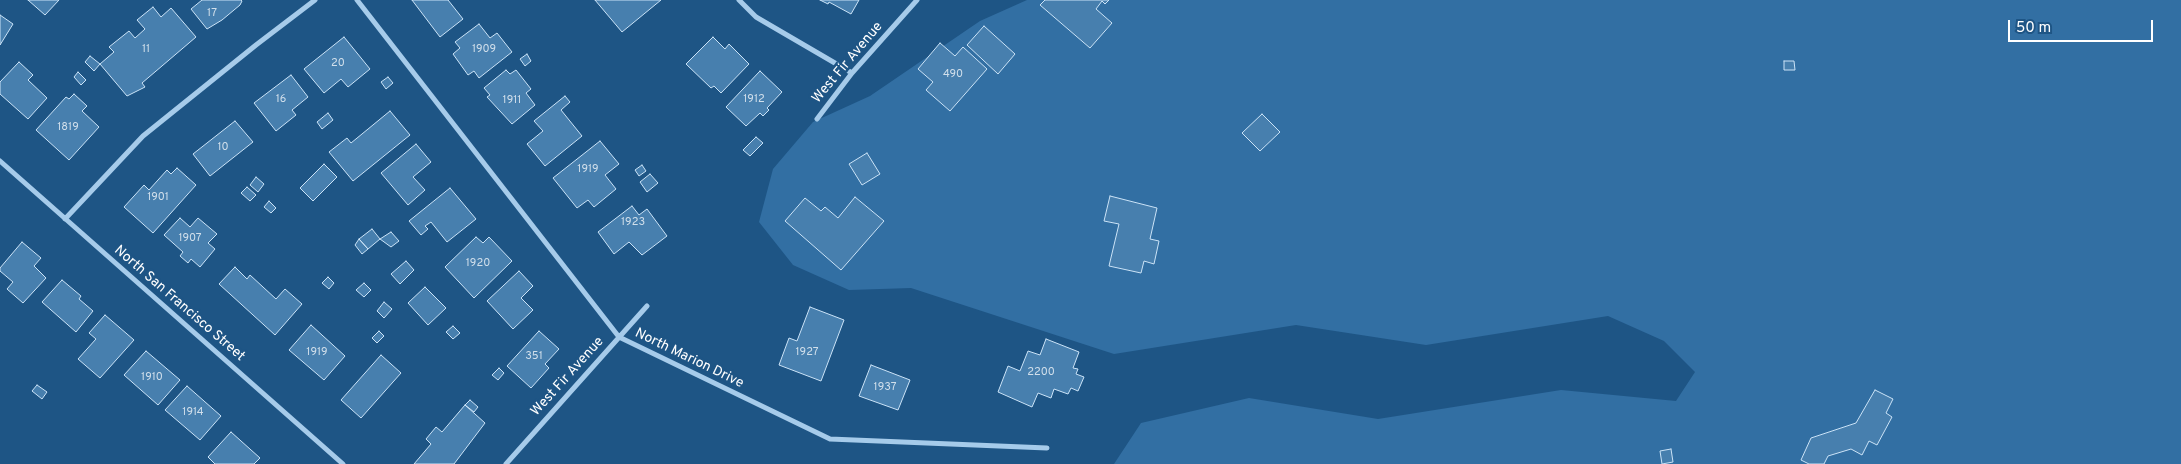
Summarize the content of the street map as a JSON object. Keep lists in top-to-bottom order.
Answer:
{
  "streets": {
    "street": ["West Fir Avenue", "North San Francisco Street", "North Marion Drive"]
  },
  "crossings": [
    ["West Fir Avenue", "North Marion Drive"]
  ],
  "house_numbers": [
    "17",
    "11",
    "1909",
    "20",
    "490",
    "16",
    "1912",
    "1911",
    "1819",
    "10",
    "1919",
    "1901",
    "1923",
    "1907",
    "1920",
    "1919",
    "1927",
    "351",
    "2200",
    "1910",
    "1937",
    "1914"
  ],
  "scale_bar": "50 m"
}
